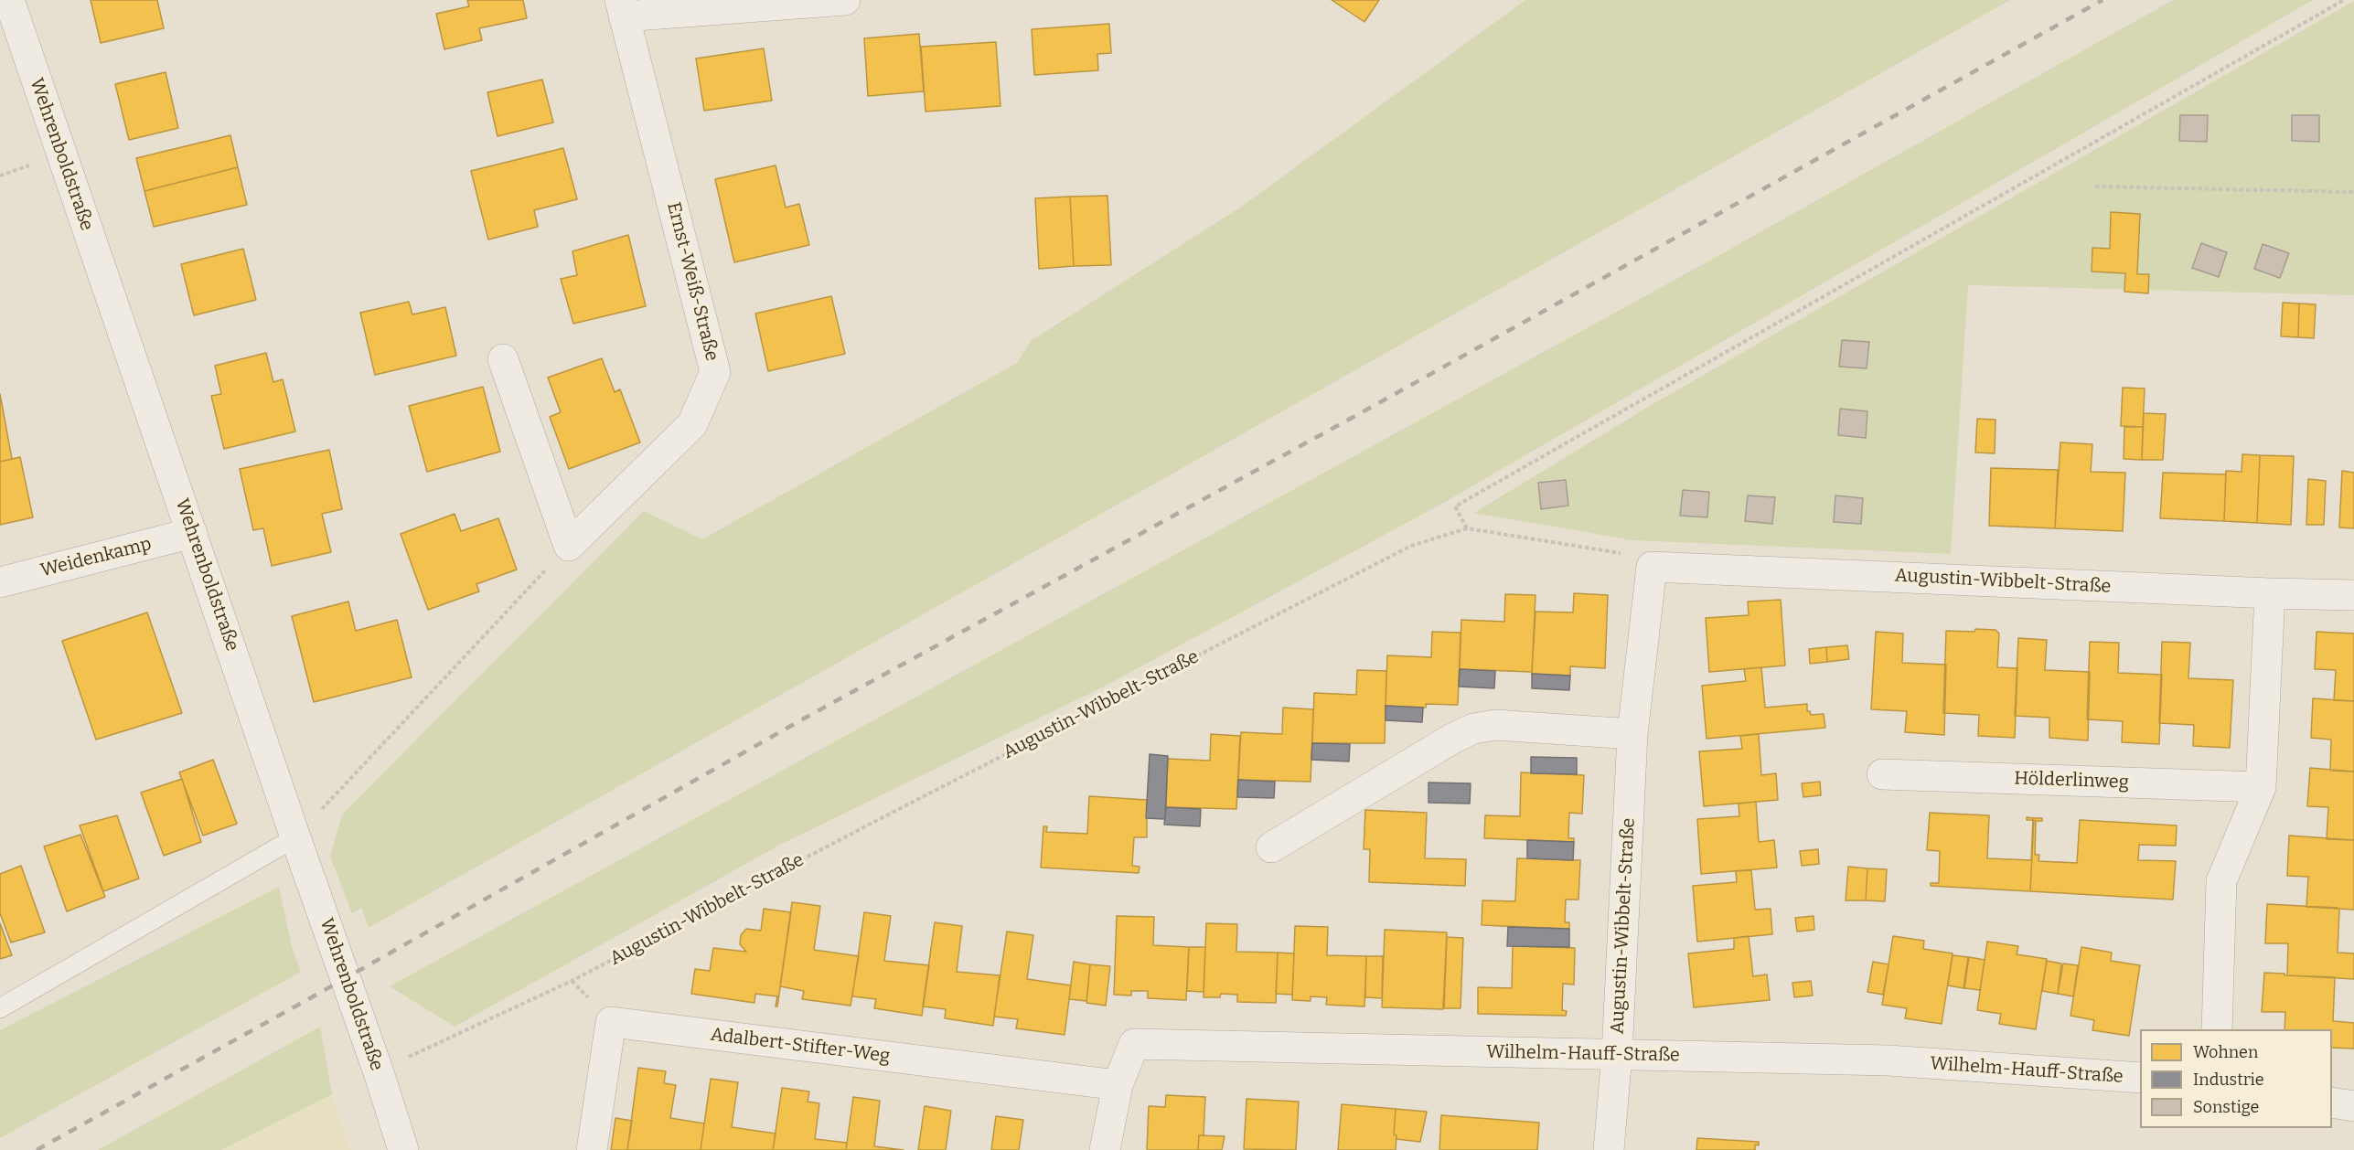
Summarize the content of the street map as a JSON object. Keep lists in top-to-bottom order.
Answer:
{
  "streets": {
    "street": [
      "Wehrenboldstraße",
      "Ernst-Weiß-Straße",
      "Weidenkamp",
      "Augustin-Wibbelt-Straße",
      "Hölderlinweg",
      "Adalbert-Stifter-Weg",
      "Wilhelm-Hauff-Straße"
    ]
  },
  "crossings": [
    ["Wehrenboldstraße", "Weidenkamp"],
    ["Wehrenboldstraße", "Augustin-Wibbelt-Straße"],
    ["Augustin-Wibbelt-Straße", "Wilhelm-Hauff-Straße"],
    ["Adalbert-Stifter-Weg", "Wilhelm-Hauff-Straße"]
  ],
  "legend": ["Wohnen", "Industrie", "Sonstige"]
}
